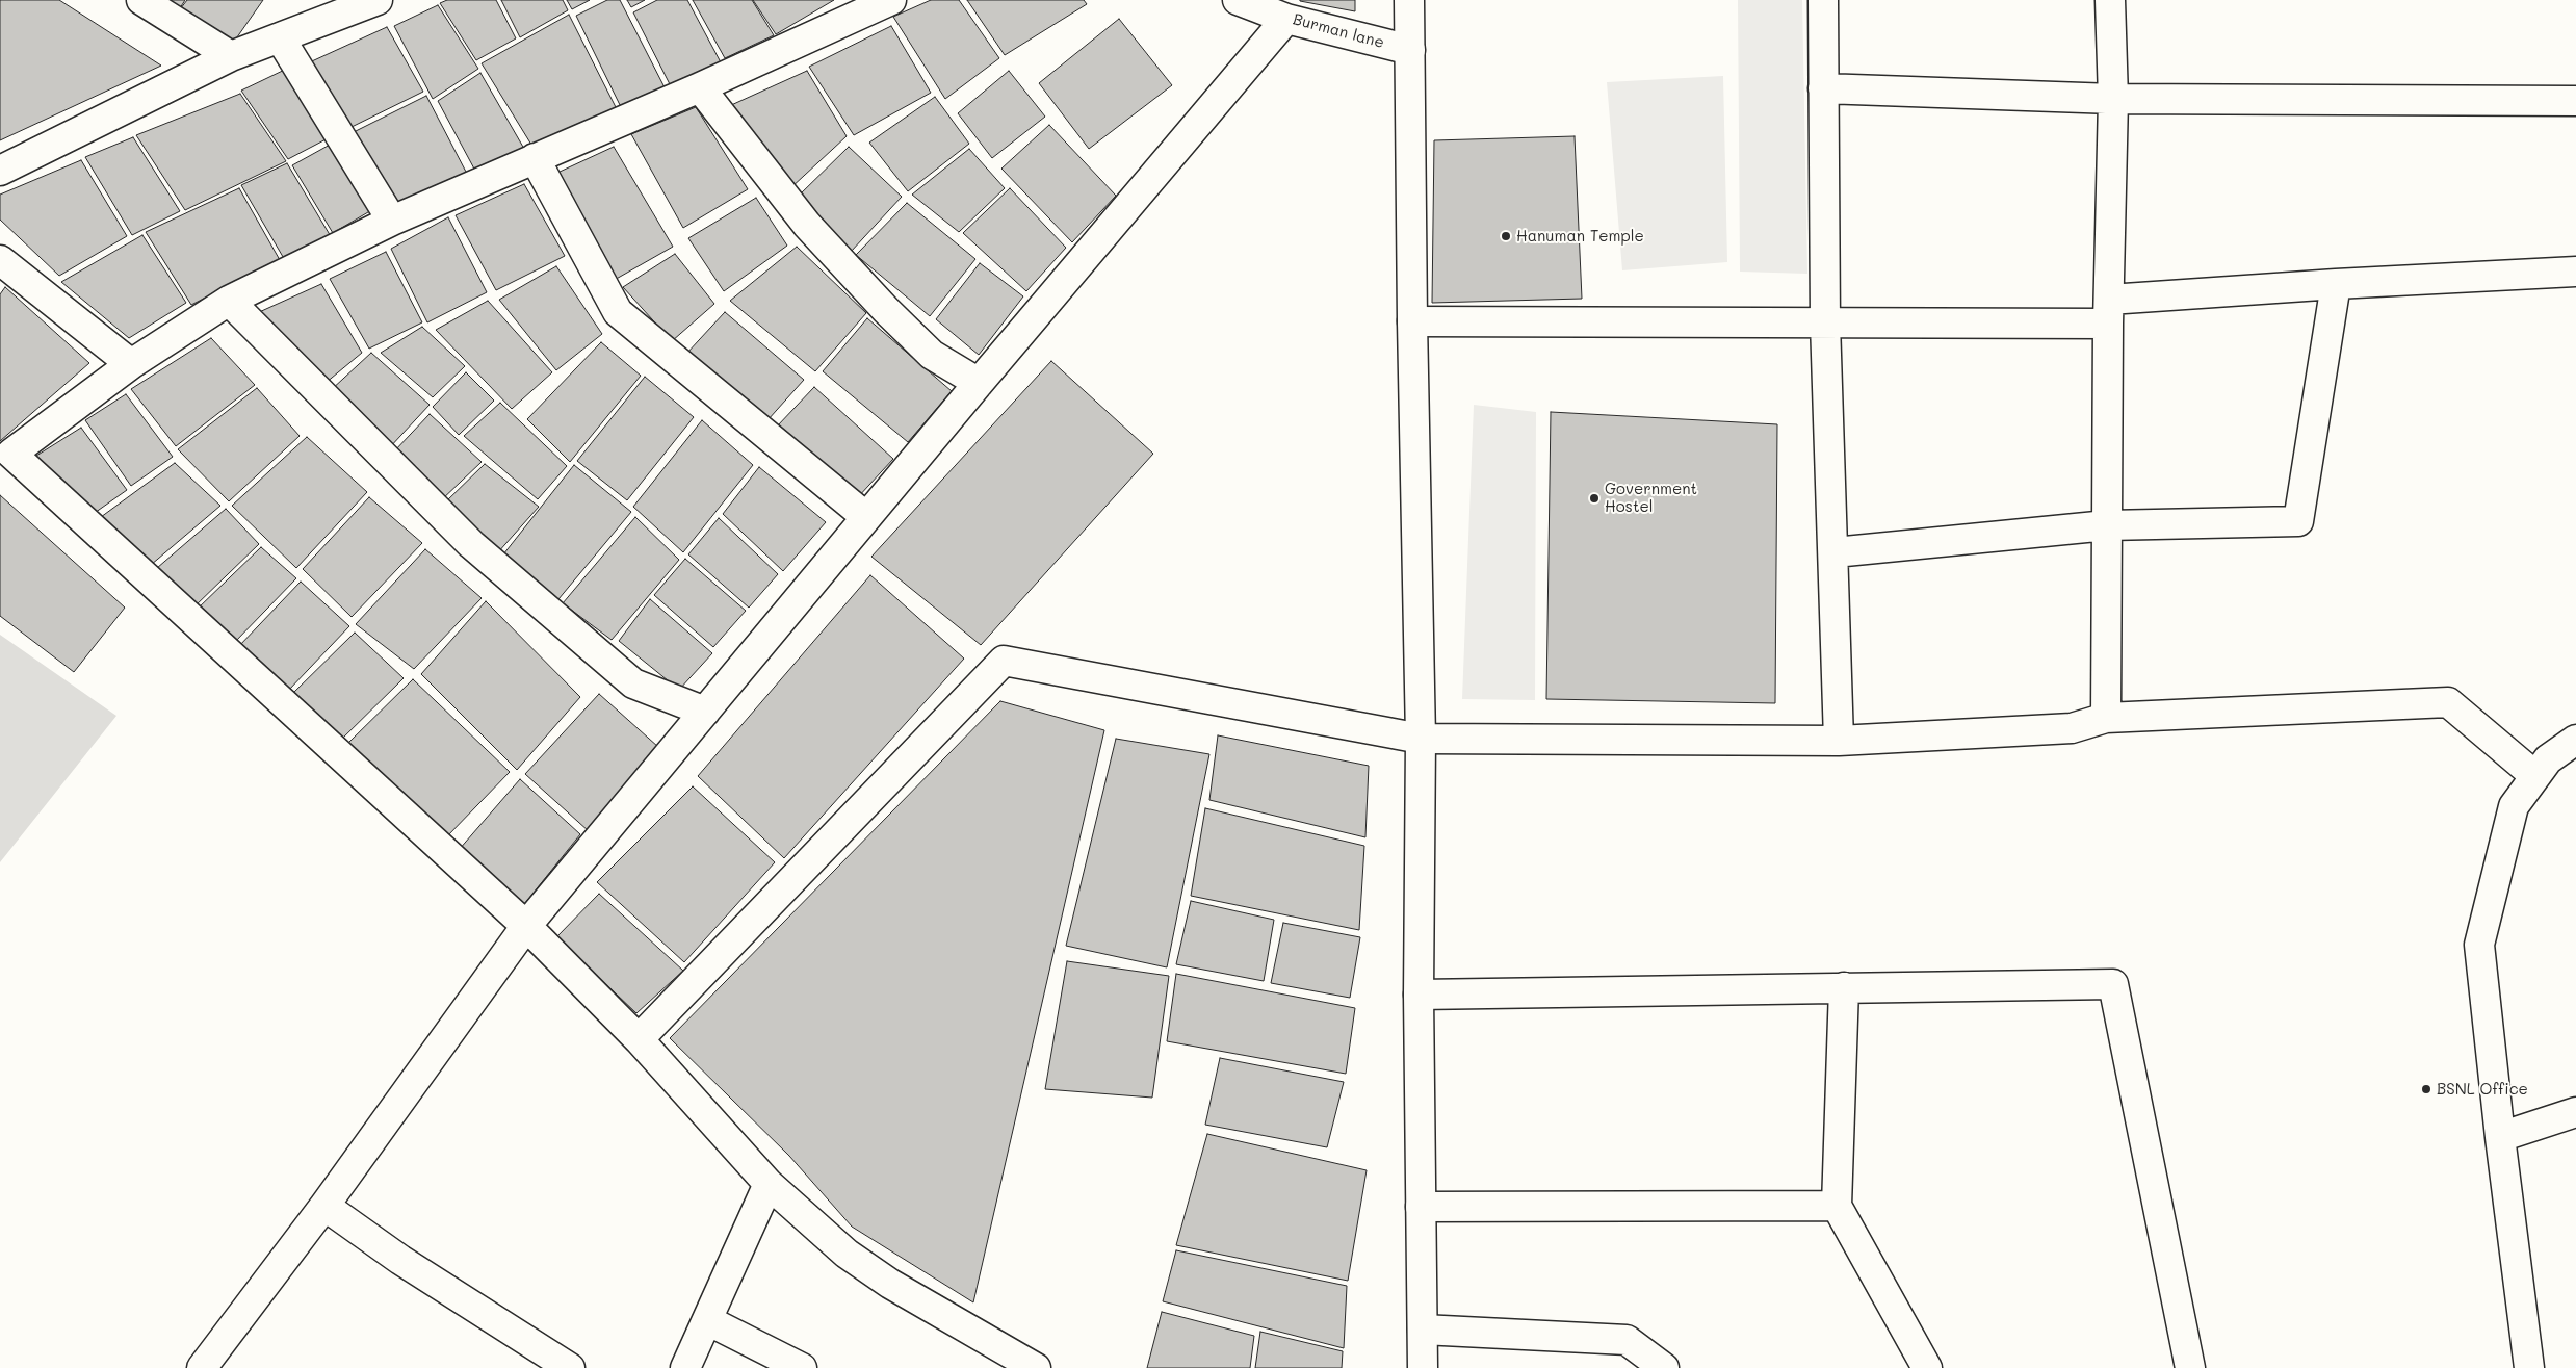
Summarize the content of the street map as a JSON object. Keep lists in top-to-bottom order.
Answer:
{
  "streets": {
    "street": ["Burman lane"]
  },
  "places": ["Hanuman Temple", "Government Hostel", "BSNL Office"]
}
